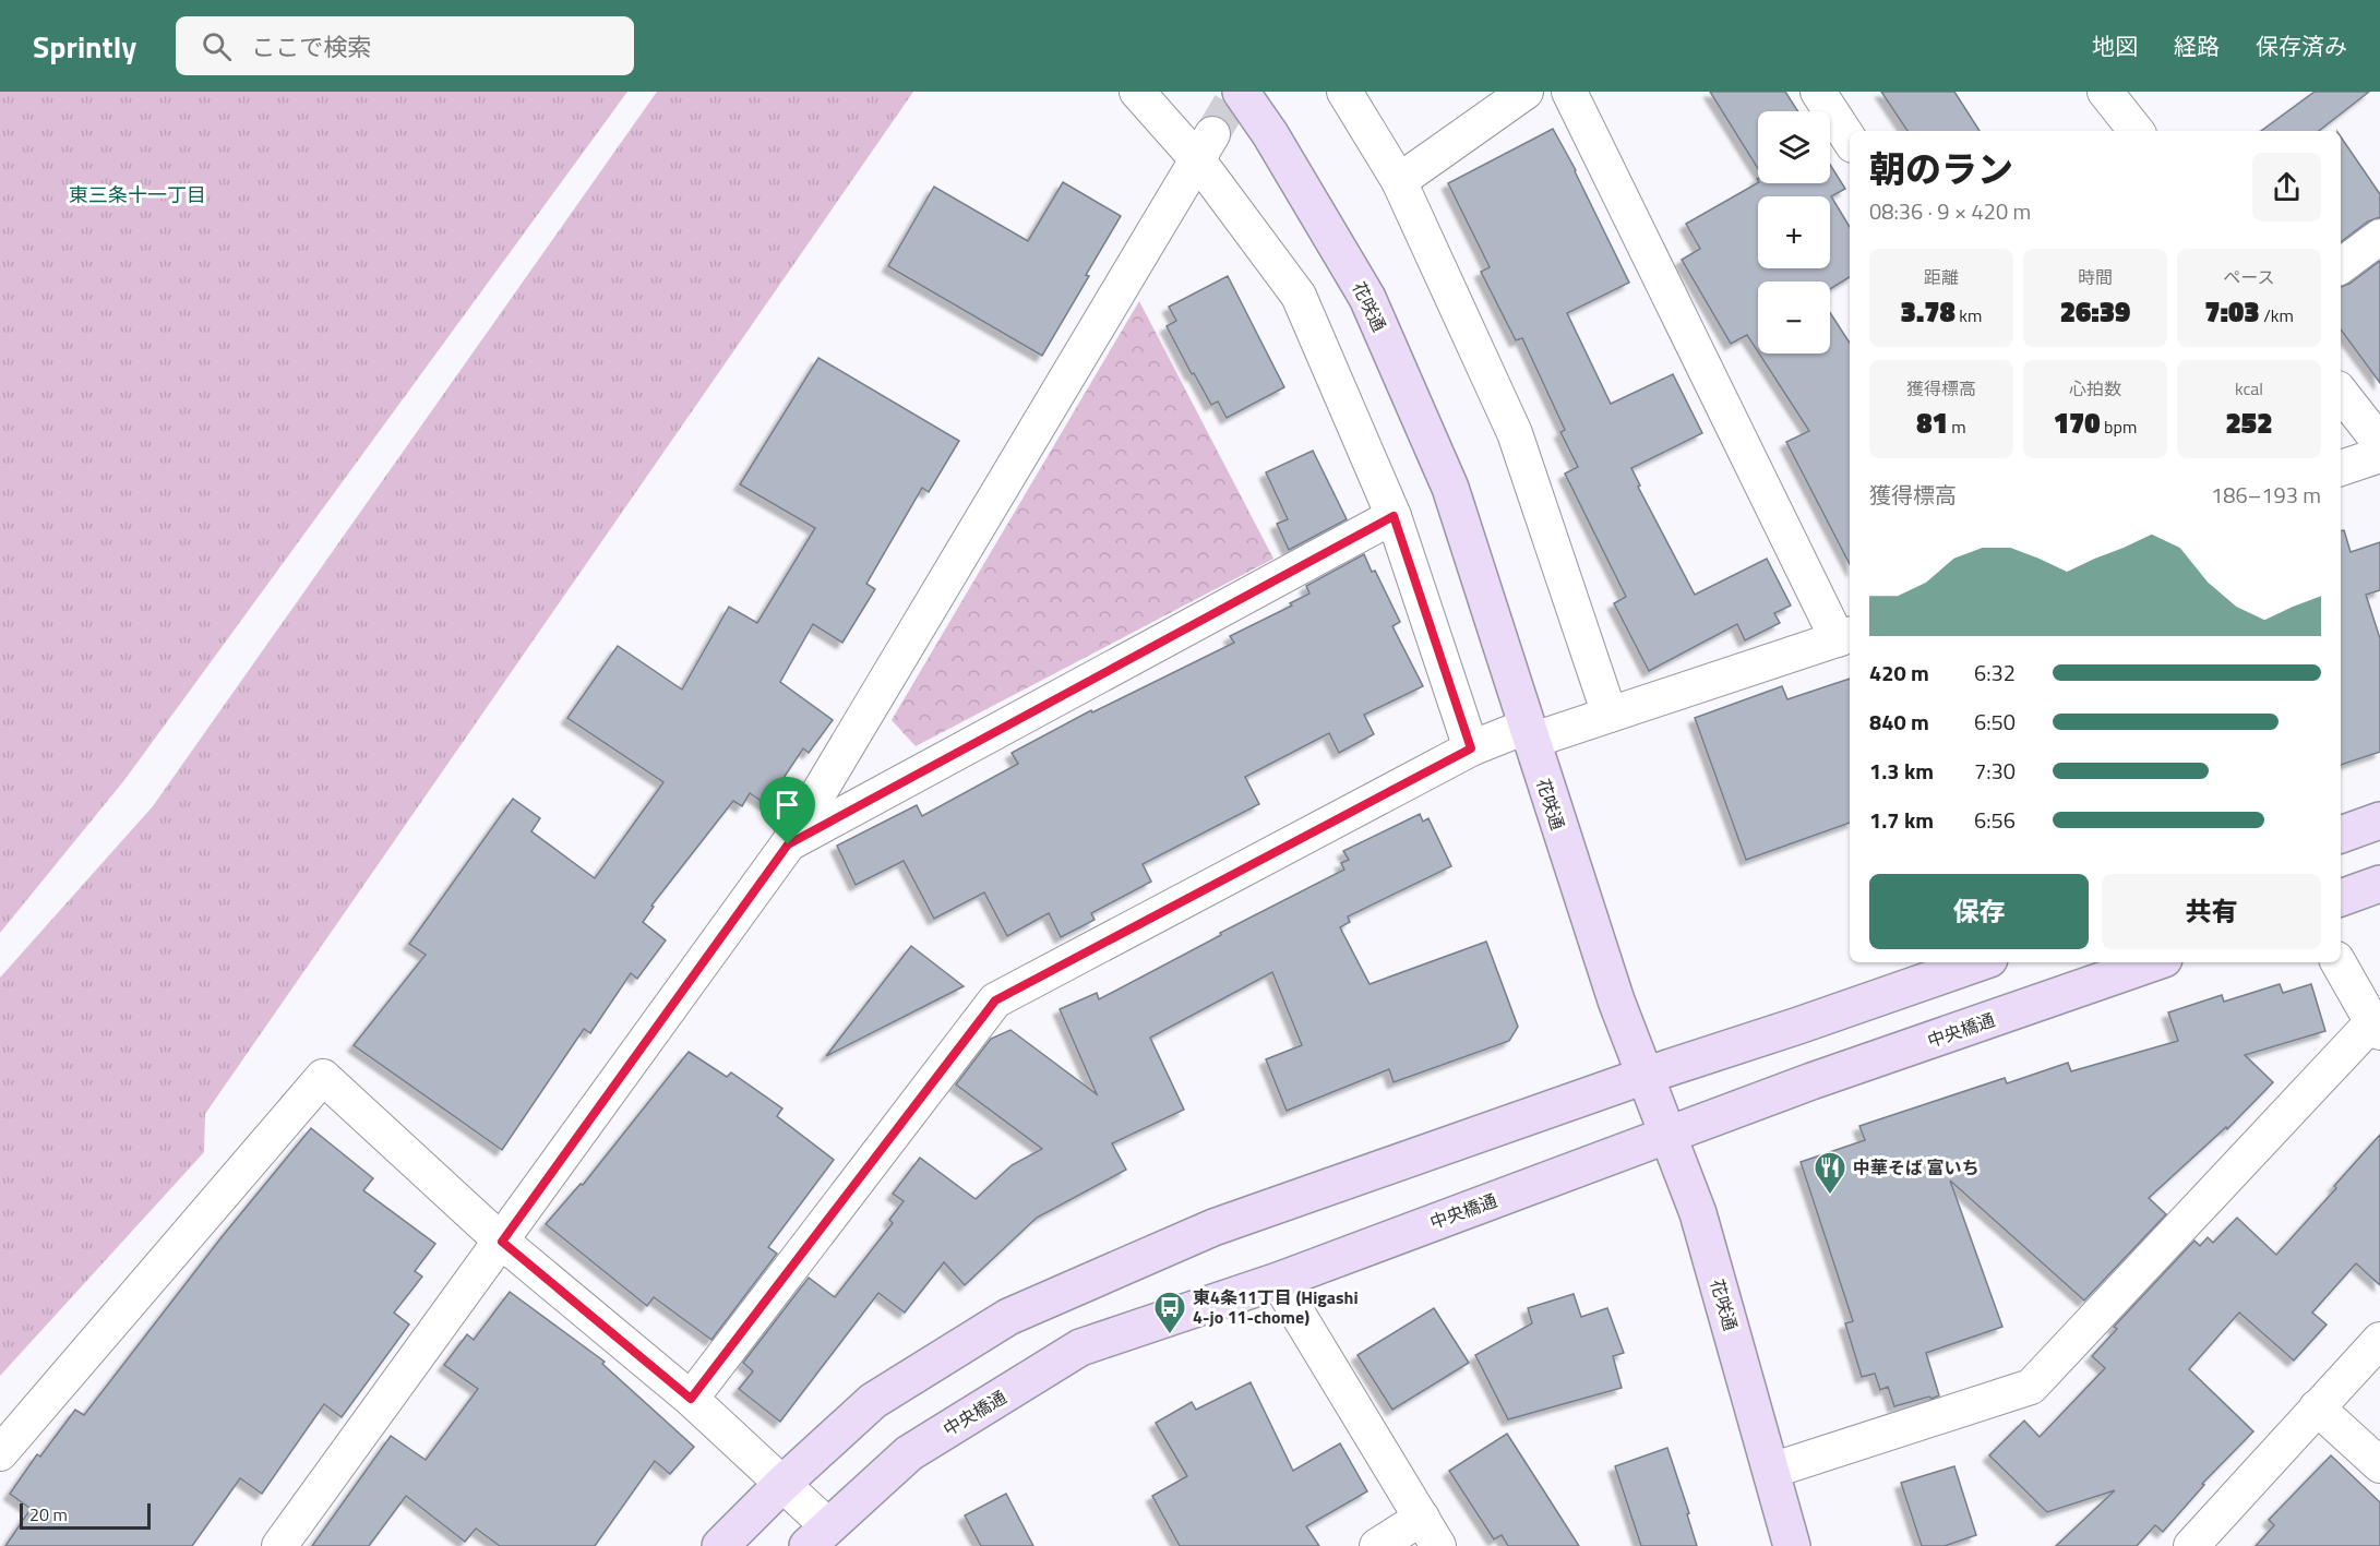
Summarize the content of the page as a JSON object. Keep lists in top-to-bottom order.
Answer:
{
  "streets": {
    "street": ["花咲通", "中央橋通"]
  },
  "crossings": [
    ["花咲通", "中央橋通"]
  ],
  "districts": ["東三条十一丁目"],
  "places": {
    "restaurant": ["中華そば 富いち"],
    "bus stop": ["東4条11丁目 (Higashi 4-jo 11-chome)"]
  },
  "scale_bar": "20 m",
  "page": {
    "header": "Sprintly",
    "search": "ここで検索",
    "nav": ["地図", "経路", "保存済み"],
    "map_buttons": ["+", "−"],
    "heading": ["朝のラン", "08:36 · 9 × 420 m"],
    "stats": [
      ["距離", "3.78 km"],
      ["時間", "26:39"],
      ["ペース", "7:03 /km"],
      ["獲得標高", "81 m"],
      ["心拍数", "170 bpm"],
      ["kcal", "252"]
    ],
    "chart": ["獲得標高", "186–193 m"],
    "list": [
      {
        "name": "420 m",
        "note": "6:32"
      },
      {
        "name": "840 m",
        "note": "6:50"
      },
      {
        "name": "1.3 km",
        "note": "7:30"
      },
      {
        "name": "1.7 km",
        "note": "6:56"
      }
    ],
    "buttons": ["保存", "共有"],
    "scale": "20 m"
  }
}
